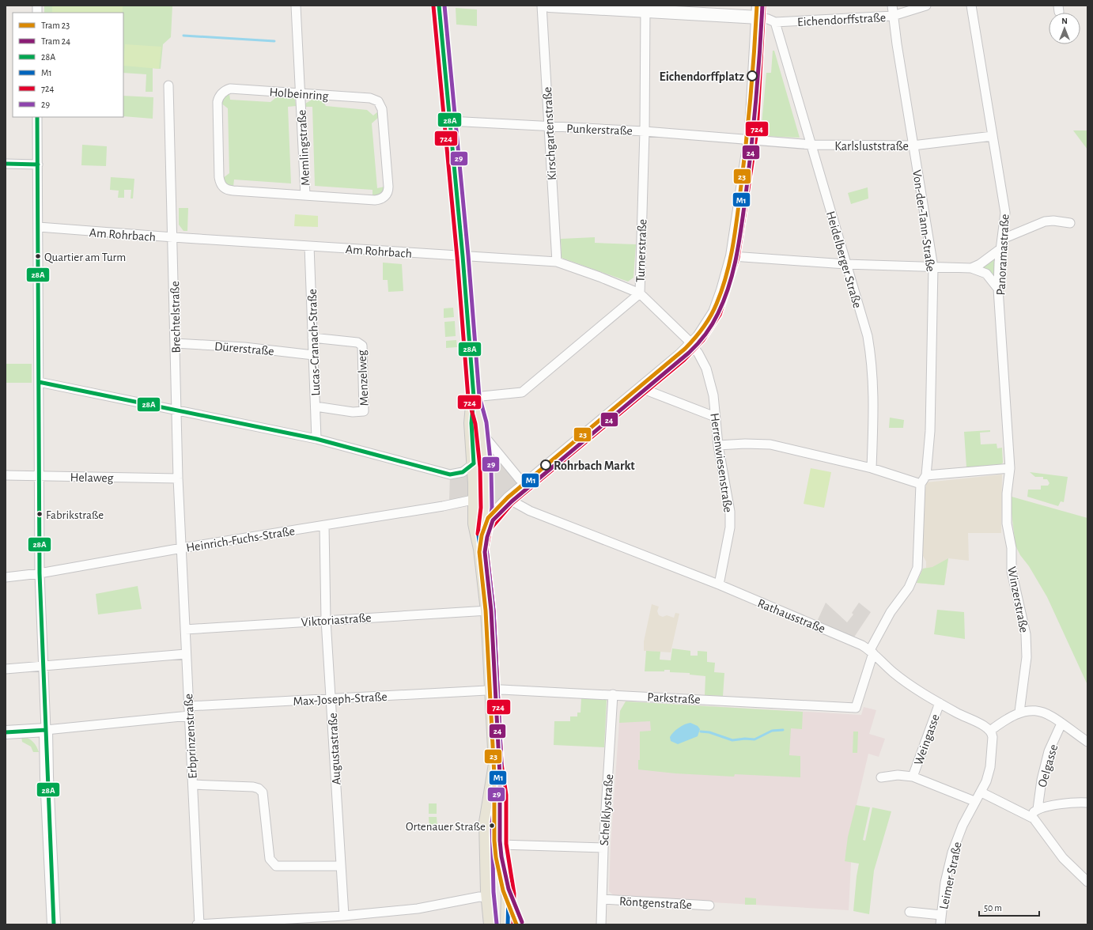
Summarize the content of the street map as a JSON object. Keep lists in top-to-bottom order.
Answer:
{
  "streets": {
    "street": [
      "Eichendorffstraße",
      "Holbeinring",
      "Punkerstraße",
      "Kirschgartenstraße",
      "Karlsluststraße",
      "Memlingstraße",
      "Von-der-Tann-Straße",
      "Am Rohrbach",
      "Turnerstraße",
      "Panoramastraße",
      "Heidelberger Straße",
      "Brechtelstraße",
      "Lucas-Cranach-Straße",
      "Dürerstraße",
      "Menzelweg",
      "Herrenwiesenstraße",
      "Helaweg",
      "Heinrich-Fuchs-Straße",
      "Winzerstraße",
      "Rathausstraße",
      "Viktoriastraße",
      "Parkstraße",
      "Max-Joseph-Straße",
      "Erbprinzenstraße",
      "Weingasse",
      "Augustastraße",
      "Oelgasse",
      "Schelklystraße",
      "Leimer Straße",
      "Röntgenstraße"
    ]
  },
  "crossings": [
    ["Eichendorffstraße", "Von-der-Tann-Straße"],
    ["Eichendorffstraße", "Heidelberger Straße"],
    ["Holbeinring", "Memlingstraße"],
    ["Punkerstraße", "Kirschgartenstraße"],
    ["Punkerstraße", "Karlsluststraße"],
    ["Punkerstraße", "Turnerstraße"],
    ["Kirschgartenstraße", "Am Rohrbach"],
    ["Karlsluststraße", "Von-der-Tann-Straße"],
    ["Karlsluststraße", "Panoramastraße"],
    ["Karlsluststraße", "Heidelberger Straße"],
    ["Am Rohrbach", "Turnerstraße"],
    ["Am Rohrbach", "Brechtelstraße"],
    ["Am Rohrbach", "Lucas-Cranach-Straße"],
    ["Am Rohrbach", "Herrenwiesenstraße"],
    ["Panoramastraße", "Winzerstraße"],
    ["Brechtelstraße", "Dürerstraße"],
    ["Brechtelstraße", "Helaweg"],
    ["Brechtelstraße", "Heinrich-Fuchs-Straße"],
    ["Brechtelstraße", "Erbprinzenstraße"],
    ["Lucas-Cranach-Straße", "Dürerstraße"],
    ["Lucas-Cranach-Straße", "Menzelweg"],
    ["Herrenwiesenstraße", "Rathausstraße"],
    ["Heinrich-Fuchs-Straße", "Erbprinzenstraße"],
    ["Heinrich-Fuchs-Straße", "Augustastraße"],
    ["Rathausstraße", "Parkstraße"],
    ["Rathausstraße", "Weingasse"],
    ["Viktoriastraße", "Erbprinzenstraße"],
    ["Viktoriastraße", "Augustastraße"],
    ["Parkstraße", "Max-Joseph-Straße"],
    ["Parkstraße", "Schelklystraße"],
    ["Max-Joseph-Straße", "Erbprinzenstraße"],
    ["Max-Joseph-Straße", "Augustastraße"],
    ["Weingasse", "Leimer Straße"],
    ["Schelklystraße", "Röntgenstraße"]
  ],
  "places": [
    "Eichendorffplatz",
    "Quartier am Turm",
    "Rohrbach Markt",
    "Fabrikstraße",
    "Ortenauer Straße"
  ],
  "lines": [
    "tram line 23",
    "tram line 24",
    "transit line 28A",
    "transit line M1",
    "transit line 724",
    "transit line 29"
  ],
  "legend": [
    "Tram 23",
    "Tram 24",
    "28A",
    "M1",
    "724",
    "29"
  ],
  "scale_bar": "50 m",
  "north": "top"
}
